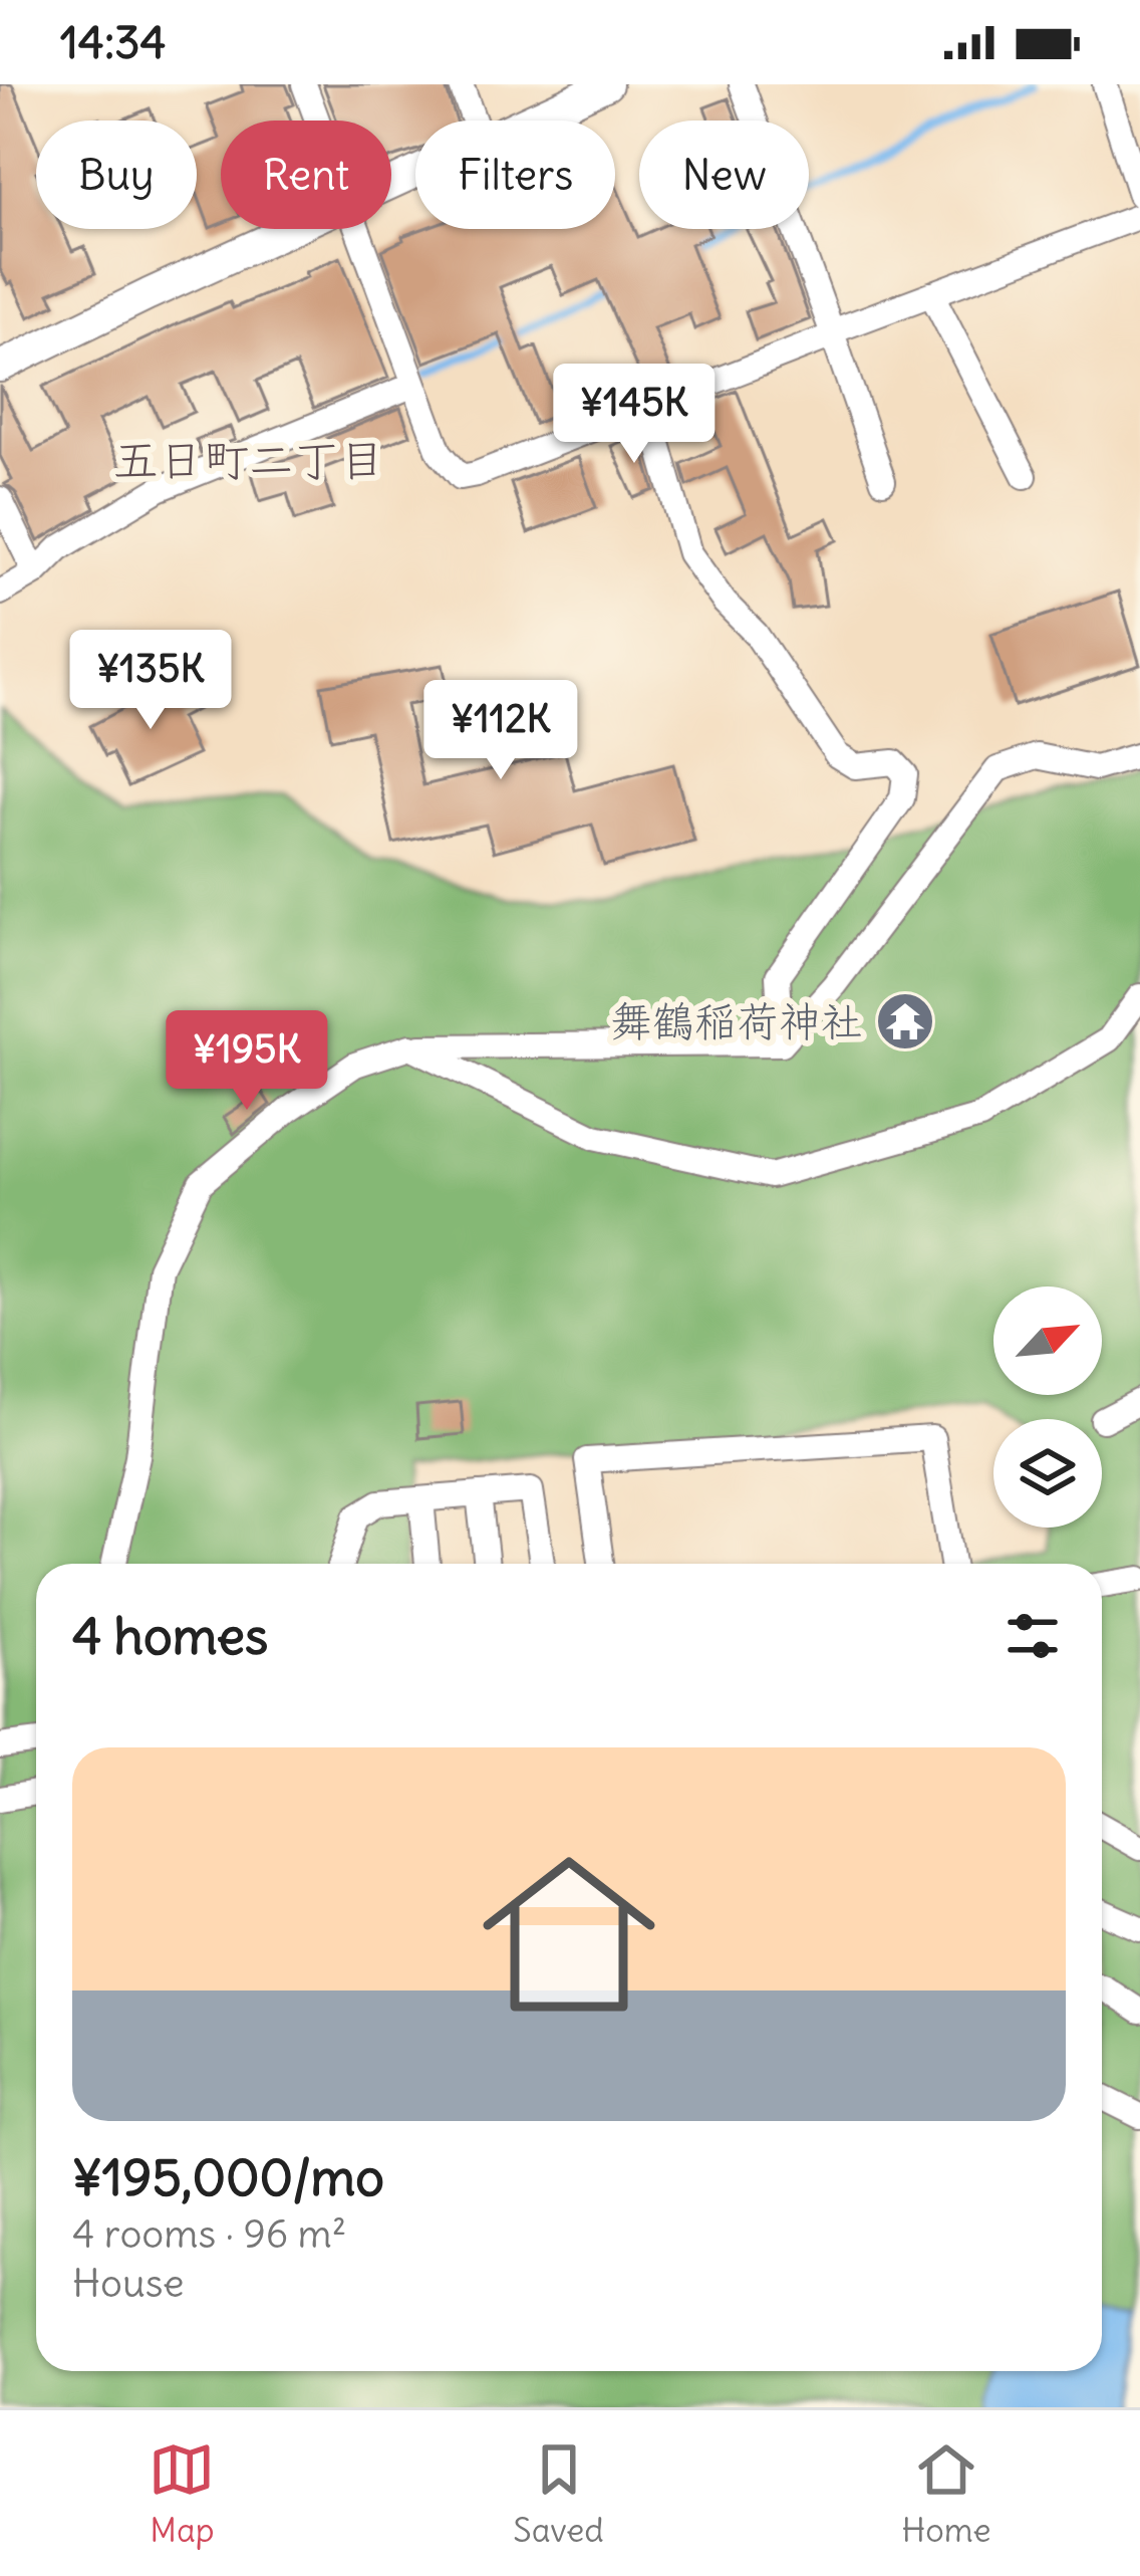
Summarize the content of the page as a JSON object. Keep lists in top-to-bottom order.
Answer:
{
  "districts": ["五日町二丁目"],
  "places": {
    "temple": ["舞鶴稲荷神社"]
  },
  "north": "top right",
  "page": {
    "status": "14:34",
    "chip": [
      "Buy",
      "Rent",
      "Filters",
      "New"
    ],
    "price": [
      "¥145K",
      "¥135K",
      "¥112K",
      "¥195K"
    ],
    "heading": "4 homes",
    "list": [
      {
        "name": "¥195,000/mo",
        "note": "4 rooms · 96 m² · House"
      }
    ],
    "tabs": ["Map", "Saved", "Home"]
  }
}
